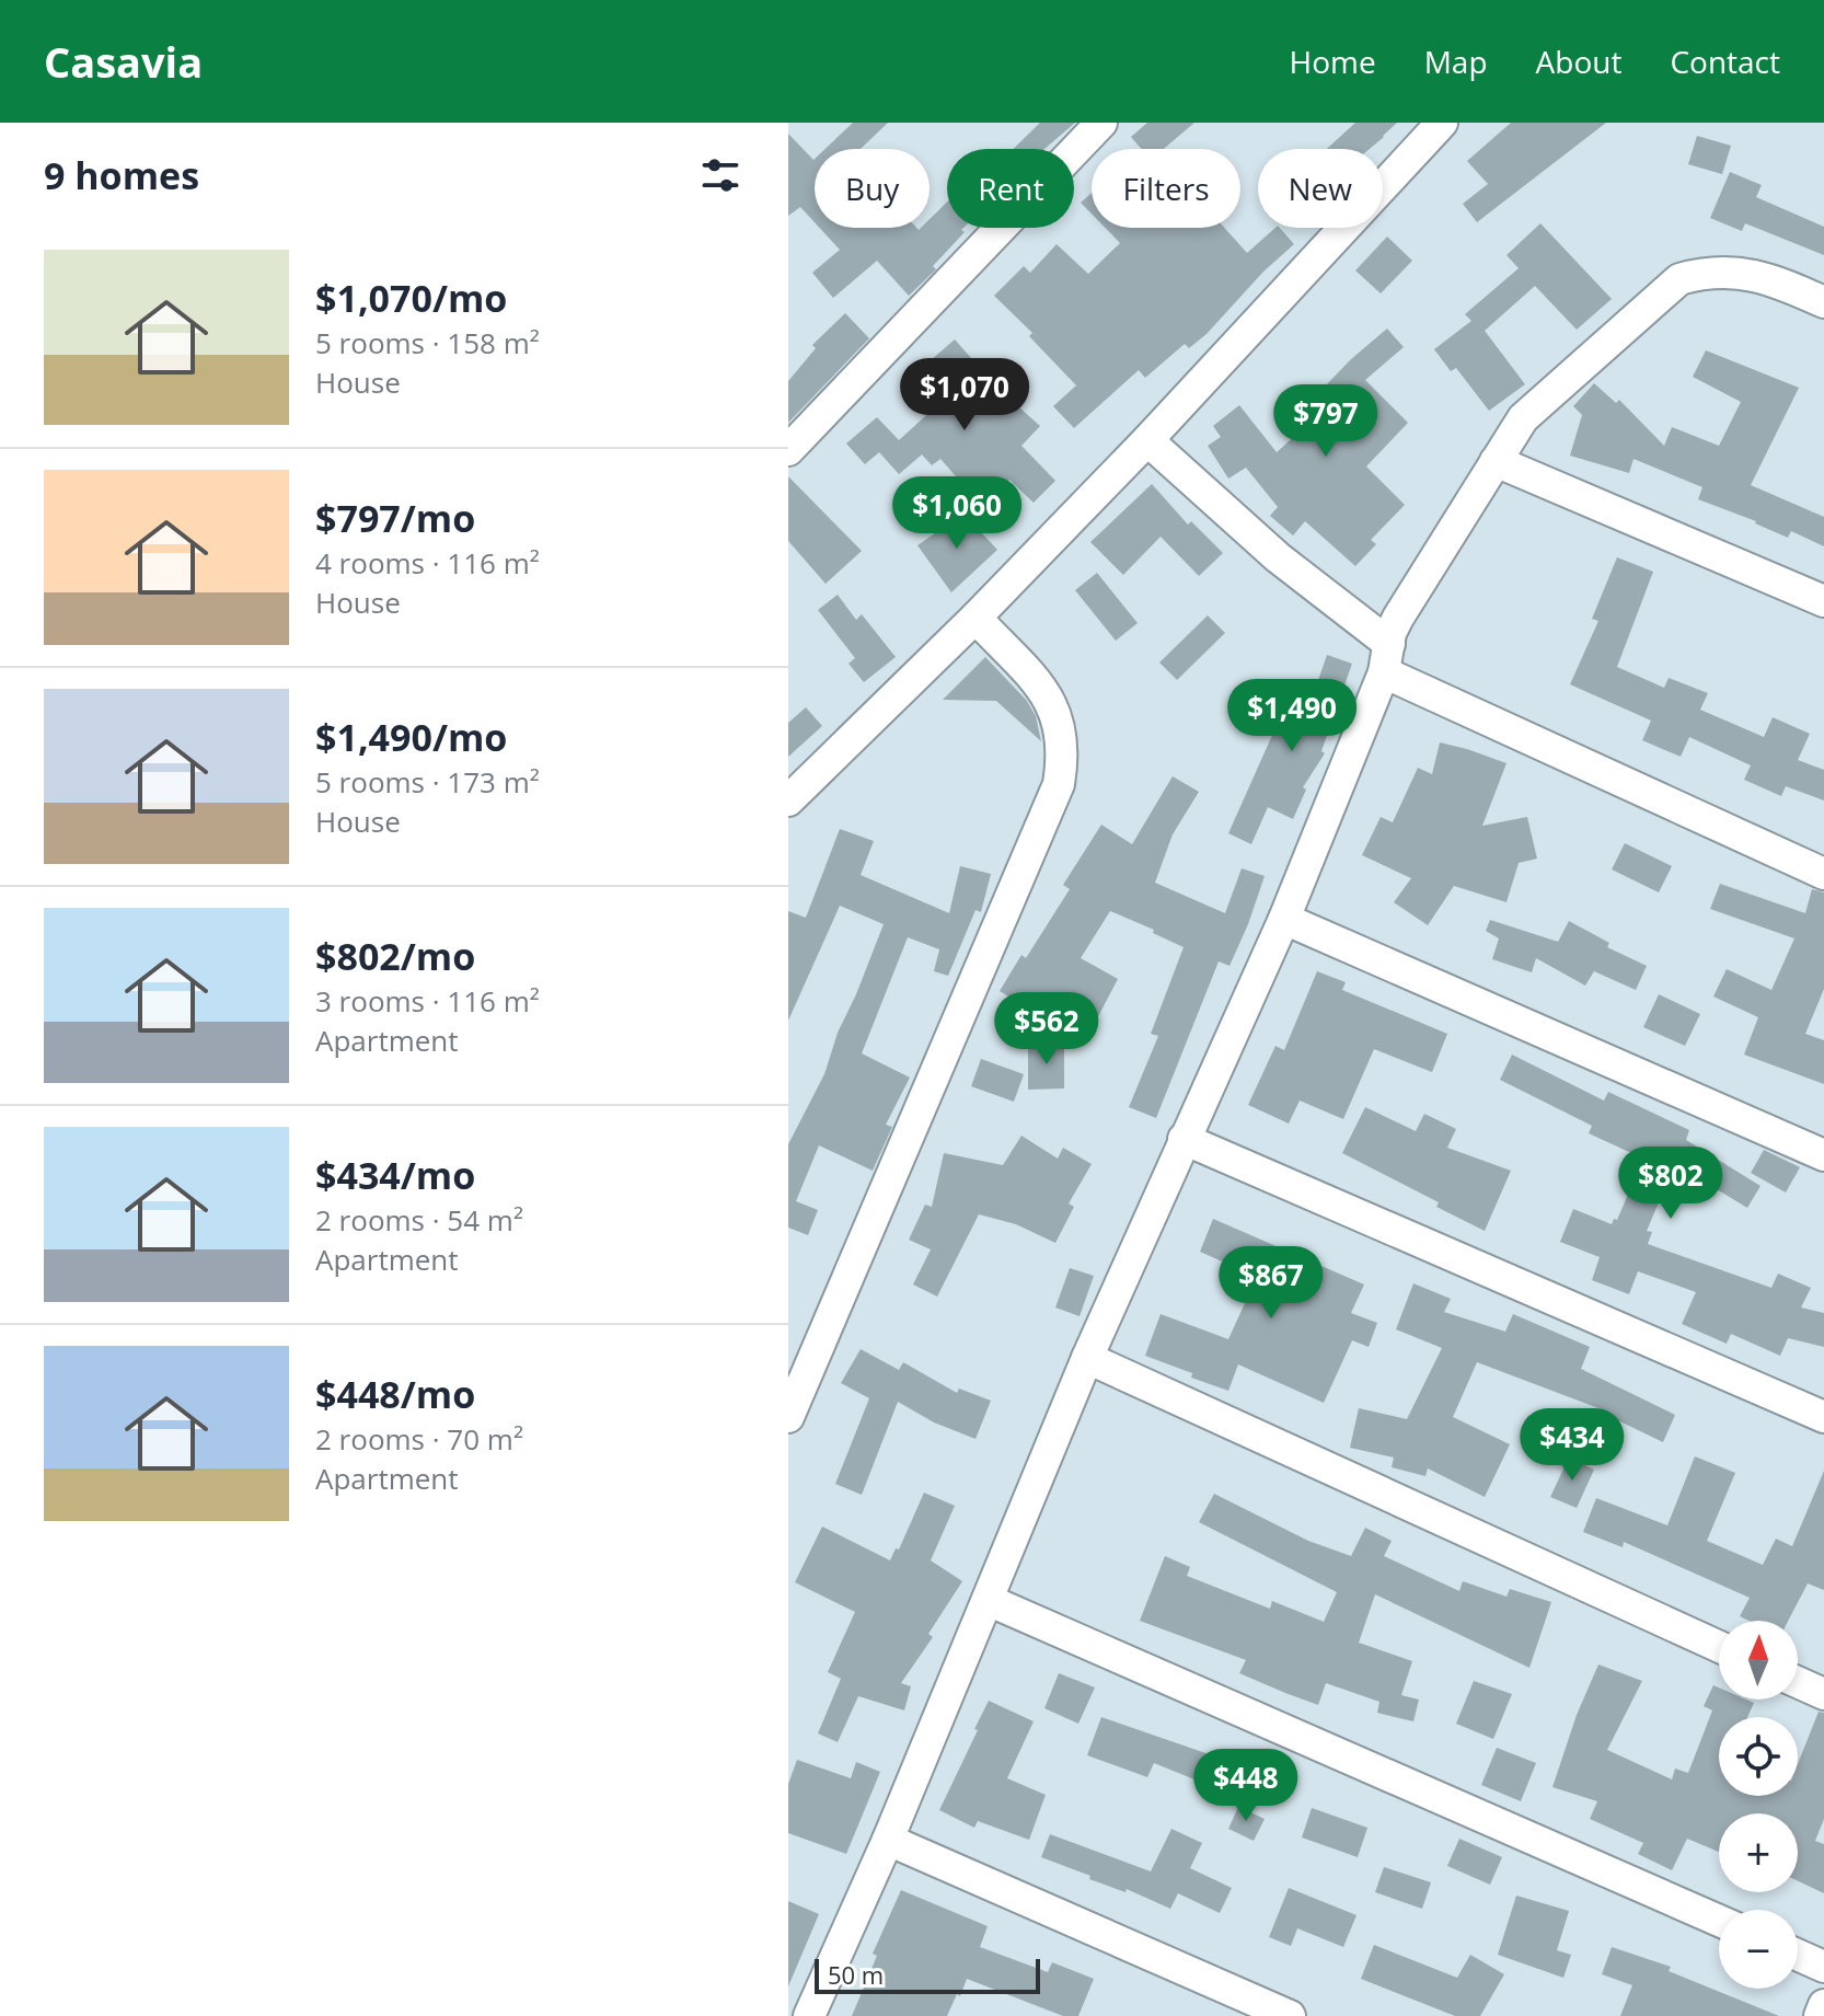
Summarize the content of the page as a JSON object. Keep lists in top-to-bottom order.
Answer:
{
  "scale_bar": "50 m",
  "north": "top",
  "page": {
    "header": "Casavia",
    "nav": [
      "Home",
      "Map",
      "About",
      "Contact"
    ],
    "heading": "9 homes",
    "chip": [
      "Buy",
      "Rent",
      "Filters",
      "New"
    ],
    "list": [
      {
        "name": "$1,070/mo",
        "note": "5 rooms · 158 m² · House"
      },
      {
        "name": "$797/mo",
        "note": "4 rooms · 116 m² · House"
      },
      {
        "name": "$1,490/mo",
        "note": "5 rooms · 173 m² · House"
      },
      {
        "name": "$802/mo",
        "note": "3 rooms · 116 m² · Apartment"
      },
      {
        "name": "$434/mo",
        "note": "2 rooms · 54 m² · Apartment"
      },
      {
        "name": "$448/mo",
        "note": "2 rooms · 70 m² · Apartment"
      }
    ],
    "price": [
      "$1,070",
      "$797",
      "$1,060",
      "$1,490",
      "$562",
      "$802",
      "$867",
      "$434",
      "$448"
    ],
    "map_buttons": ["+", "−"],
    "scale": "50 m"
  }
}
